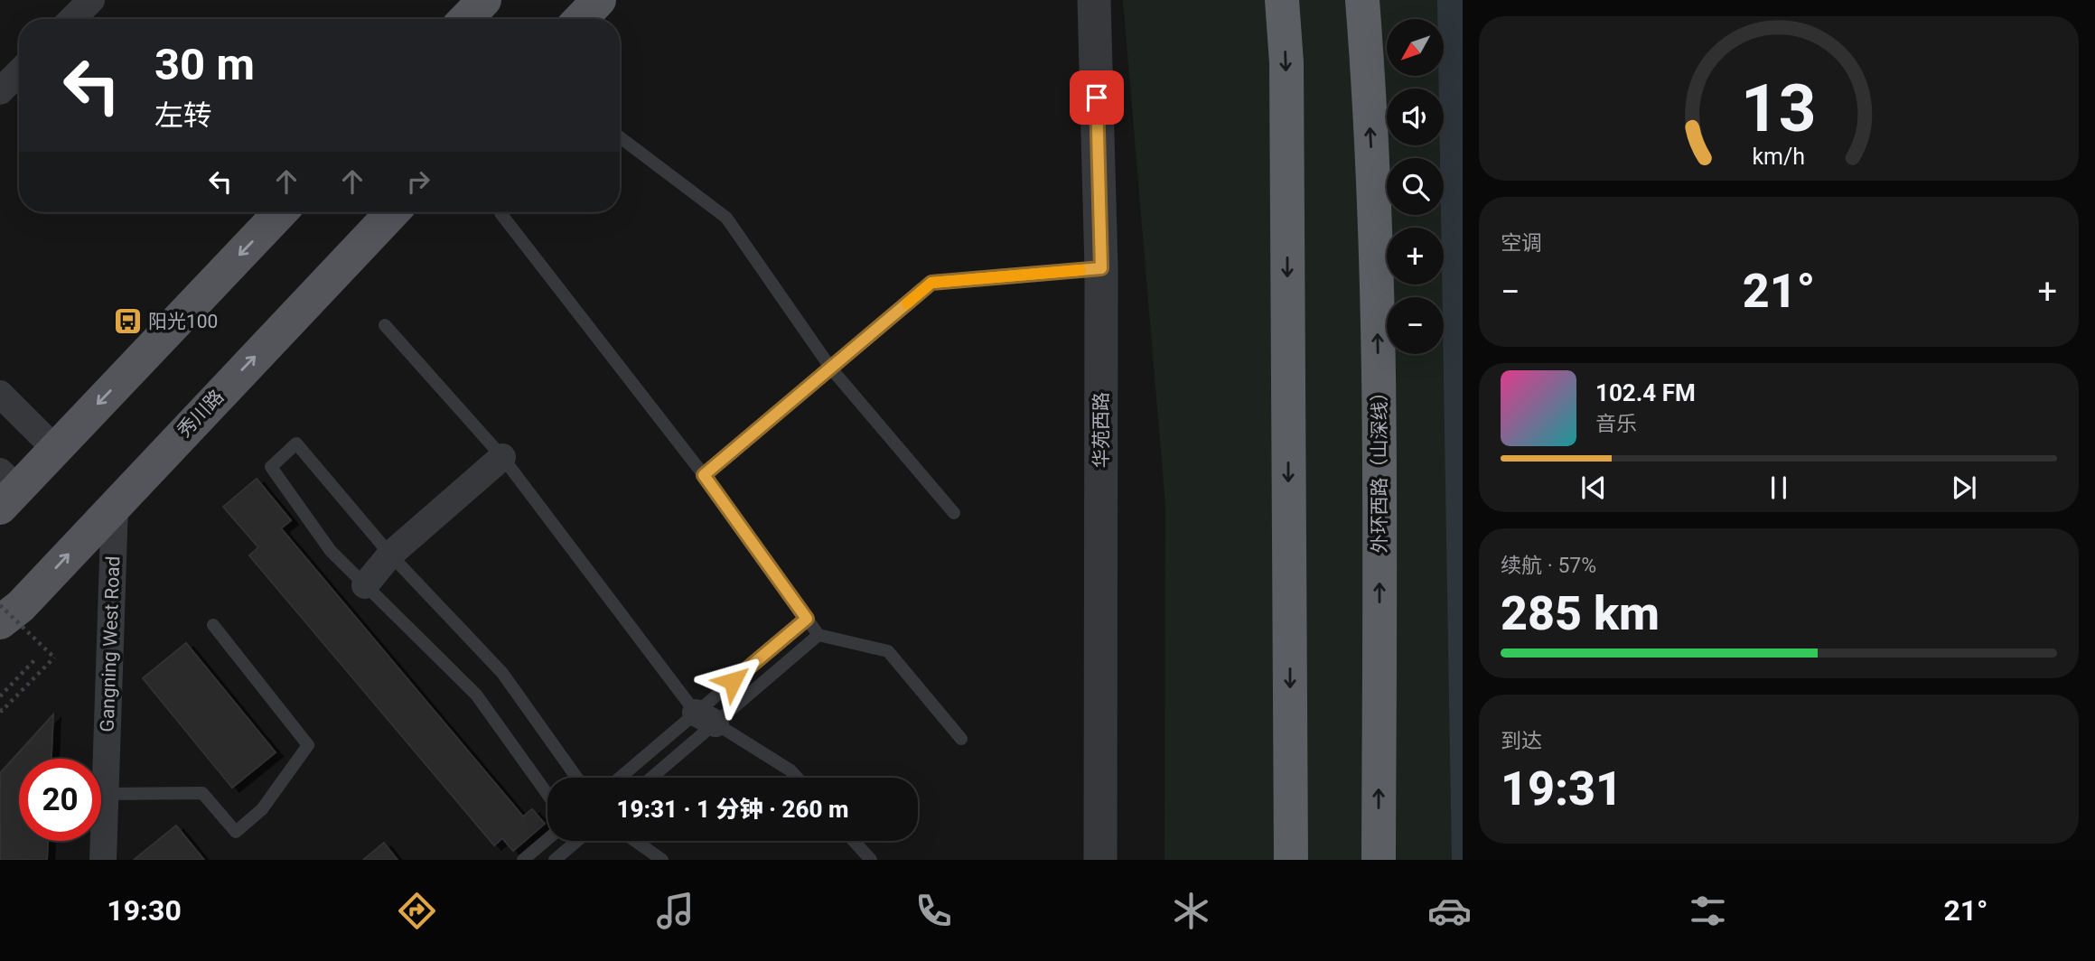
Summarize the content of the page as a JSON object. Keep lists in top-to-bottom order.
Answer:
{
  "streets": {
    "highway": ["外环西路（山深线）"],
    "main road": ["秀川路"],
    "street": ["华苑西路", "Gangning West Road"]
  },
  "crossings": [
    ["秀川路", "Gangning West Road"]
  ],
  "places": {
    "bus stop": ["阳光100"]
  },
  "north": "bottom left",
  "page": {
    "map_buttons": ["+", "−"],
    "turn": ["30 m", "左转"],
    "tile": [
      "空调",
      ["续航 · 57%", "285 km"],
      ["到达", "19:31"]
    ],
    "heat": ["−", "21°", "+"],
    "song": ["102.4 FM", "音乐"],
    "limit": "20",
    "trip": "19:31 · 1 分钟 · 260 m",
    "tabs": ["19:30", "21°"],
    "gauge": ["13", "km/h"]
  }
}
